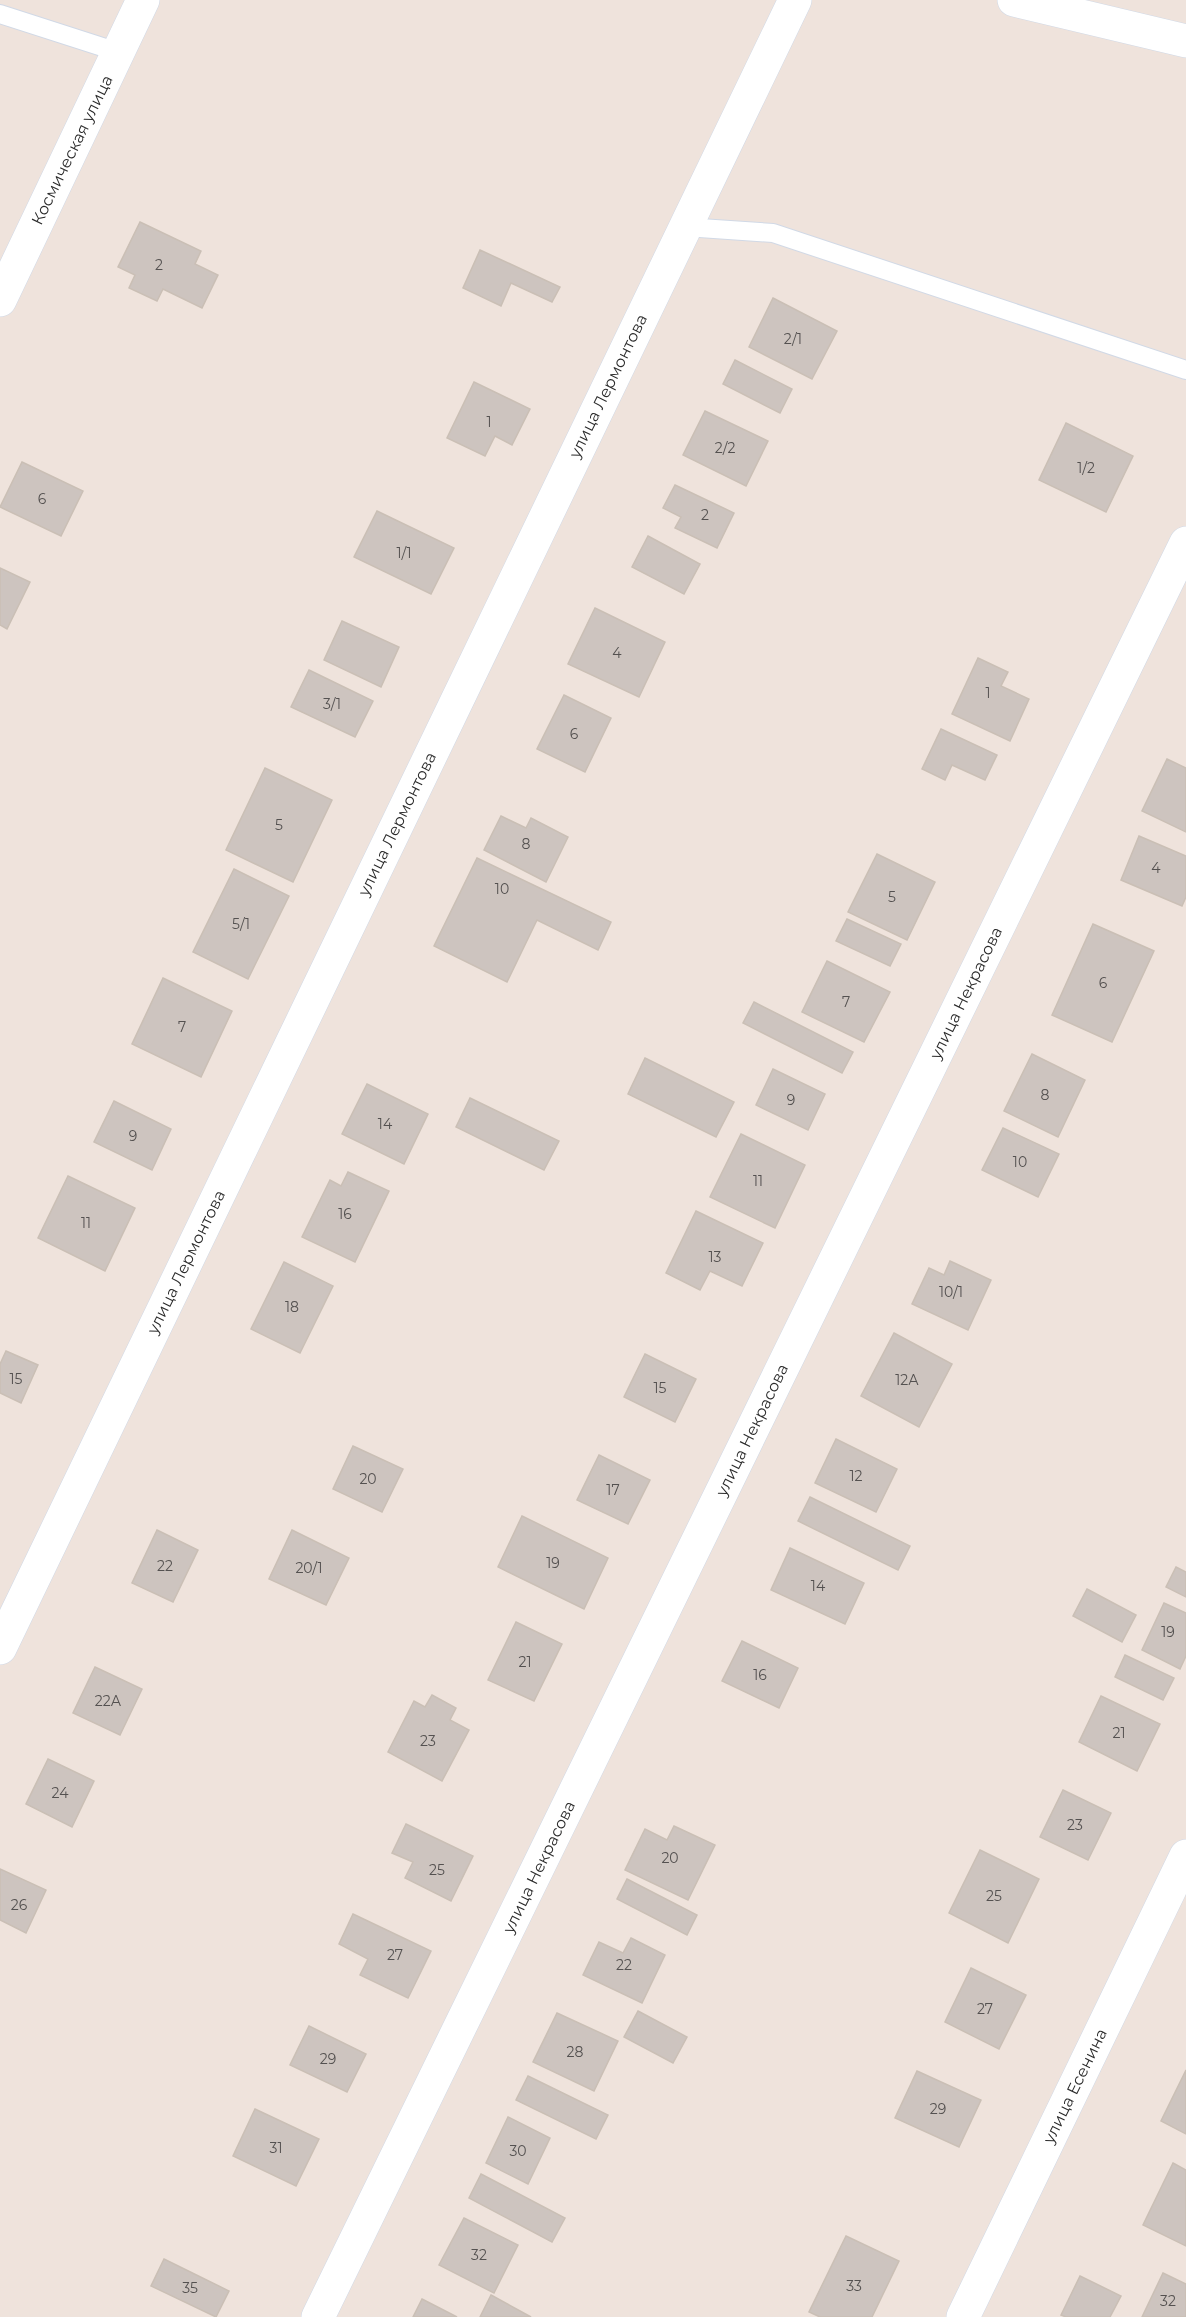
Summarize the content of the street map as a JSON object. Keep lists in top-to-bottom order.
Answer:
{
  "streets": {
    "street": [
      "Космическая улица",
      "улица Лермонтова",
      "улица Некрасова",
      "улица Есенина"
    ]
  },
  "house_numbers": [
    "2",
    "2/1",
    "1",
    "2/2",
    "1/2",
    "6",
    "2",
    "1/1",
    "4",
    "1",
    "3/1",
    "6",
    "5",
    "8",
    "4",
    "10",
    "5",
    "5/1",
    "6",
    "7",
    "7",
    "8",
    "9",
    "14",
    "9",
    "10",
    "11",
    "16",
    "11",
    "13",
    "10/1",
    "18",
    "15",
    "12А",
    "15",
    "12",
    "20",
    "17",
    "19",
    "22",
    "20/1",
    "14",
    "19",
    "21",
    "16",
    "22А",
    "21",
    "23",
    "24",
    "23",
    "20",
    "25",
    "25",
    "26",
    "27",
    "22",
    "27",
    "28",
    "29",
    "29",
    "31",
    "30",
    "32",
    "33",
    "35",
    "32"
  ]
}
